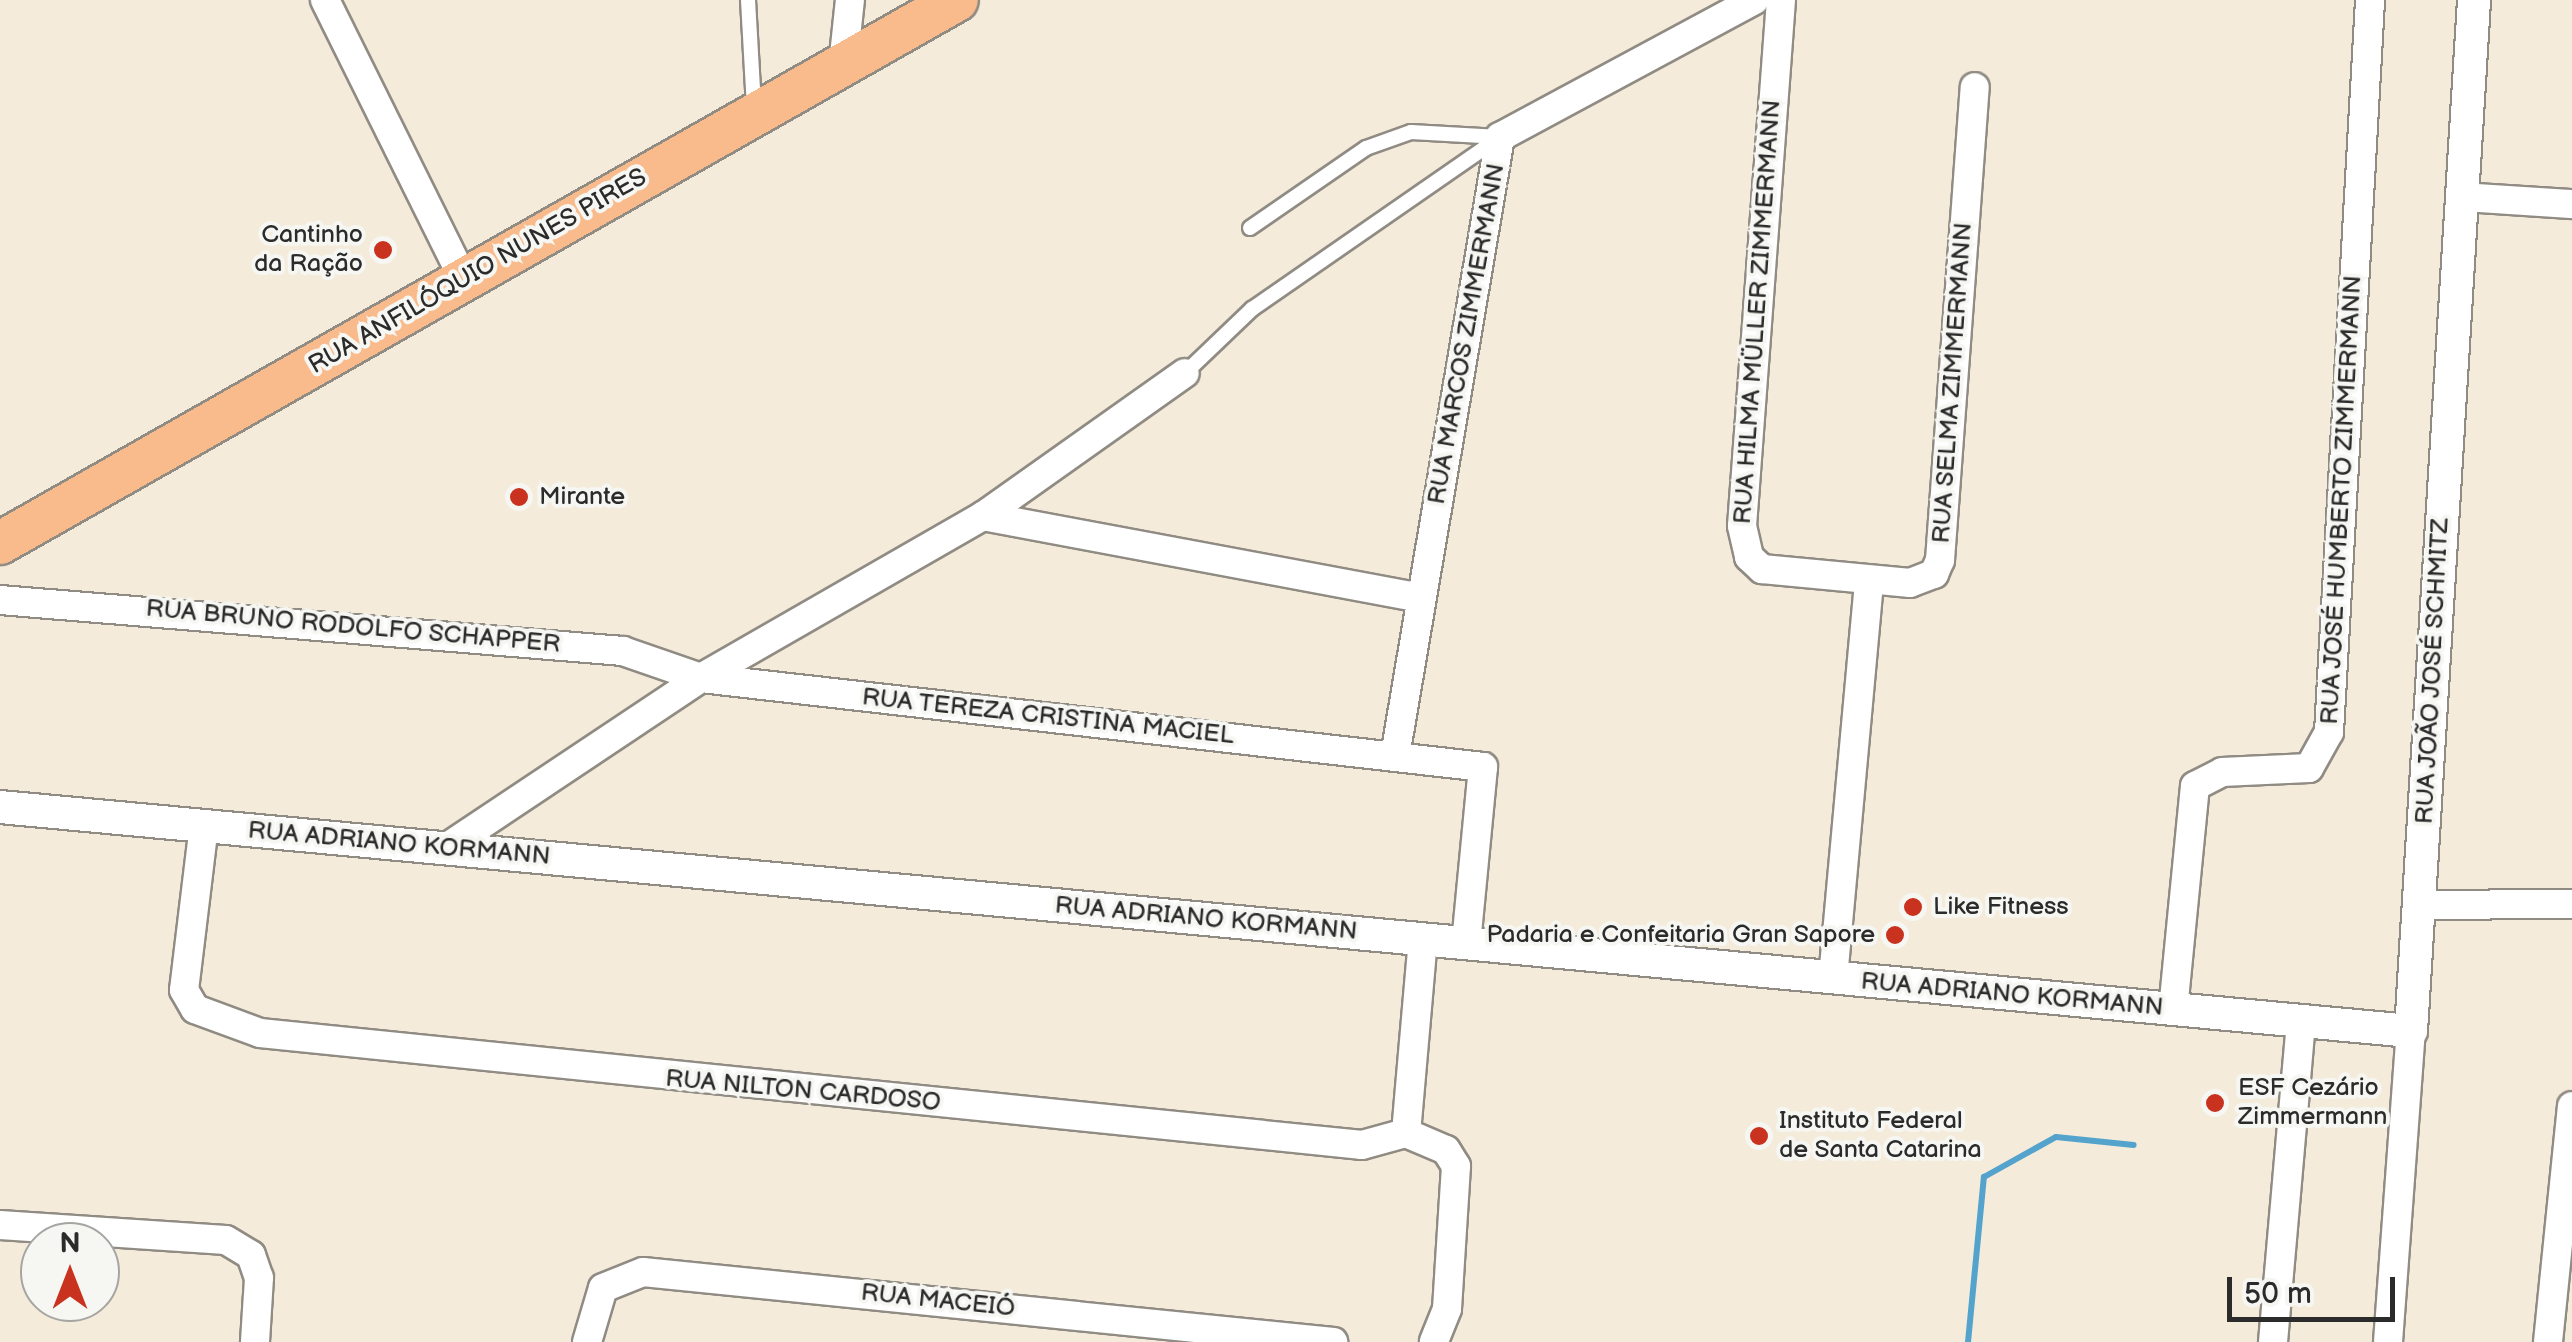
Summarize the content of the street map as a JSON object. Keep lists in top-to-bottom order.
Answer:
{
  "streets": {
    "main road": ["RUA ANFILÓQUIO NUNES PIRES"],
    "street": [
      "RUA HILMA MÜLLER ZIMMERMANN",
      "RUA MARCOS ZIMMERMANN",
      "RUA SELMA ZIMMERMANN",
      "RUA JOSÉ HUMBERTO ZIMMERMANN",
      "RUA BRUNO RODOLFO SCHAPPER",
      "RUA JOÃO JOSÉ SCHMITZ",
      "RUA TEREZA CRISTINA MACIEL",
      "RUA ADRIANO KORMANN",
      "RUA NILTON CARDOSO",
      "RUA MACEIÓ"
    ]
  },
  "crossings": [
    ["RUA HILMA MÜLLER ZIMMERMANN", "RUA SELMA ZIMMERMANN"],
    ["RUA MARCOS ZIMMERMANN", "RUA TEREZA CRISTINA MACIEL"],
    ["RUA JOSÉ HUMBERTO ZIMMERMANN", "RUA ADRIANO KORMANN"],
    ["RUA BRUNO RODOLFO SCHAPPER", "RUA TEREZA CRISTINA MACIEL"],
    ["RUA JOÃO JOSÉ SCHMITZ", "RUA ADRIANO KORMANN"],
    ["RUA TEREZA CRISTINA MACIEL", "RUA ADRIANO KORMANN"],
    ["RUA ADRIANO KORMANN", "RUA NILTON CARDOSO"]
  ],
  "places": [
    "Cantinho da Ração",
    "Mirante",
    "Like Fitness",
    "Padaria e Confeitaria Gran Sapore",
    "ESF Cezário Zimmermann",
    "Instituto Federal de Santa Catarina"
  ],
  "scale_bar": "50 m",
  "north": "top"
}
